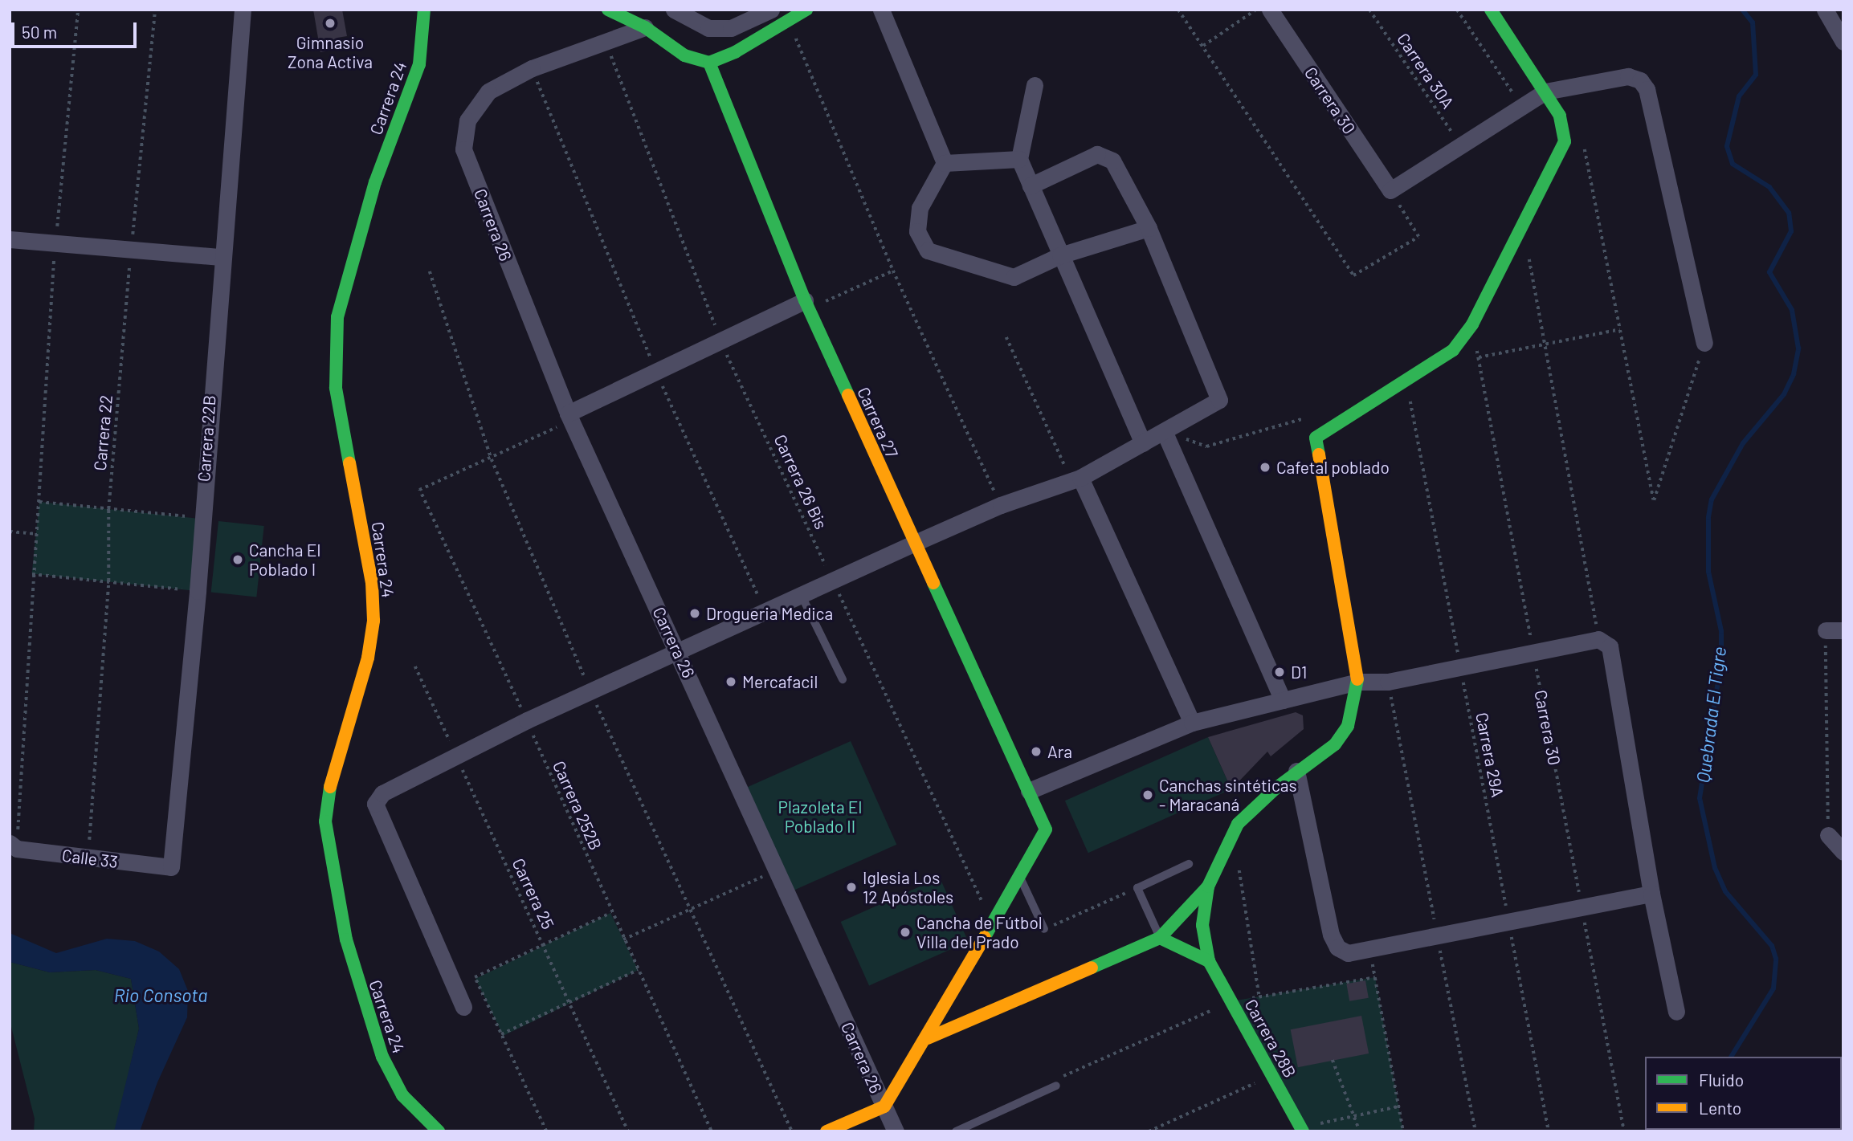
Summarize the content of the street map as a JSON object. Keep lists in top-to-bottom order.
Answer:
{
  "streets": {
    "main road": ["Carrera 24", "Carrera 27", "Carrera 28B"],
    "street": [
      "Carrera 30",
      "Carrera 26",
      "Carrera 22B",
      "Calle 33"
    ],
    "path": [
      "Carrera 30A",
      "Carrera 22",
      "Carrera 26 Bis",
      "Carrera 29A",
      "Carrera 252B",
      "Carrera 25"
    ]
  },
  "crossings": [
    ["Carrera 26", "Carrera 252B"],
    ["Carrera 22", "Calle 33"],
    ["Carrera 22B", "Calle 33"]
  ],
  "water": ["Quebrada El Tigre", "Rio Consota"],
  "parks": ["Plazoleta El Poblado II"],
  "places": [
    "Gimnasio Zona Activa",
    "Cafetal poblado",
    "Cancha El Poblado I",
    "Drogueria Medica",
    "D1",
    "Mercafacil",
    "Ara",
    "Canchas sintéticas - Maracaná",
    "Iglesia Los 12 Apóstoles",
    "Cancha de Fútbol Villa del Prado"
  ],
  "legend": ["Fluido", "Lento"],
  "scale_bar": "50 m"
}
